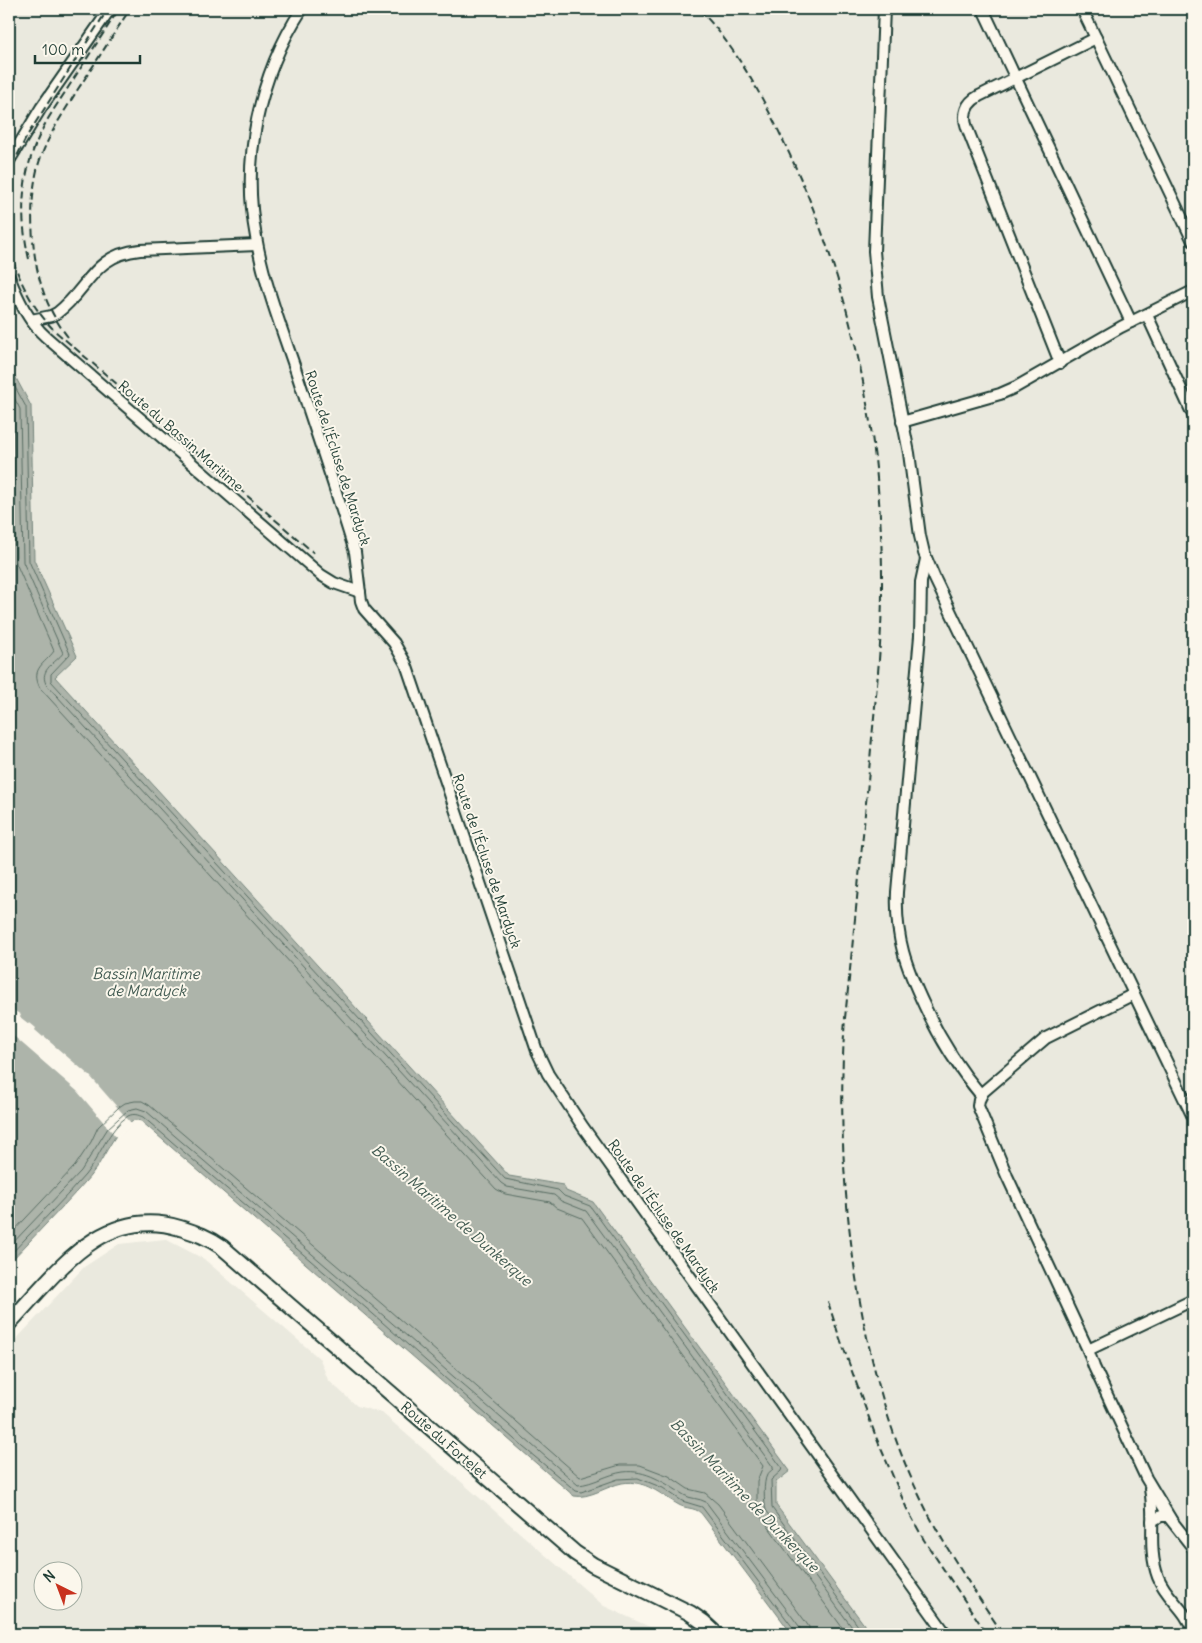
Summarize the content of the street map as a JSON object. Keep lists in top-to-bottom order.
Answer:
{
  "streets": {
    "main road": ["Route du Fortelet"],
    "street": ["Route du Bassin Maritime", "Route de l'Écluse de Mardyck"]
  },
  "crossings": [
    ["Route du Bassin Maritime", "Route de l'Écluse de Mardyck"]
  ],
  "water": ["Bassin Maritime de Mardyck", "Bassin Maritime de Dunkerque"],
  "scale_bar": "100 m",
  "north": "top left"
}
